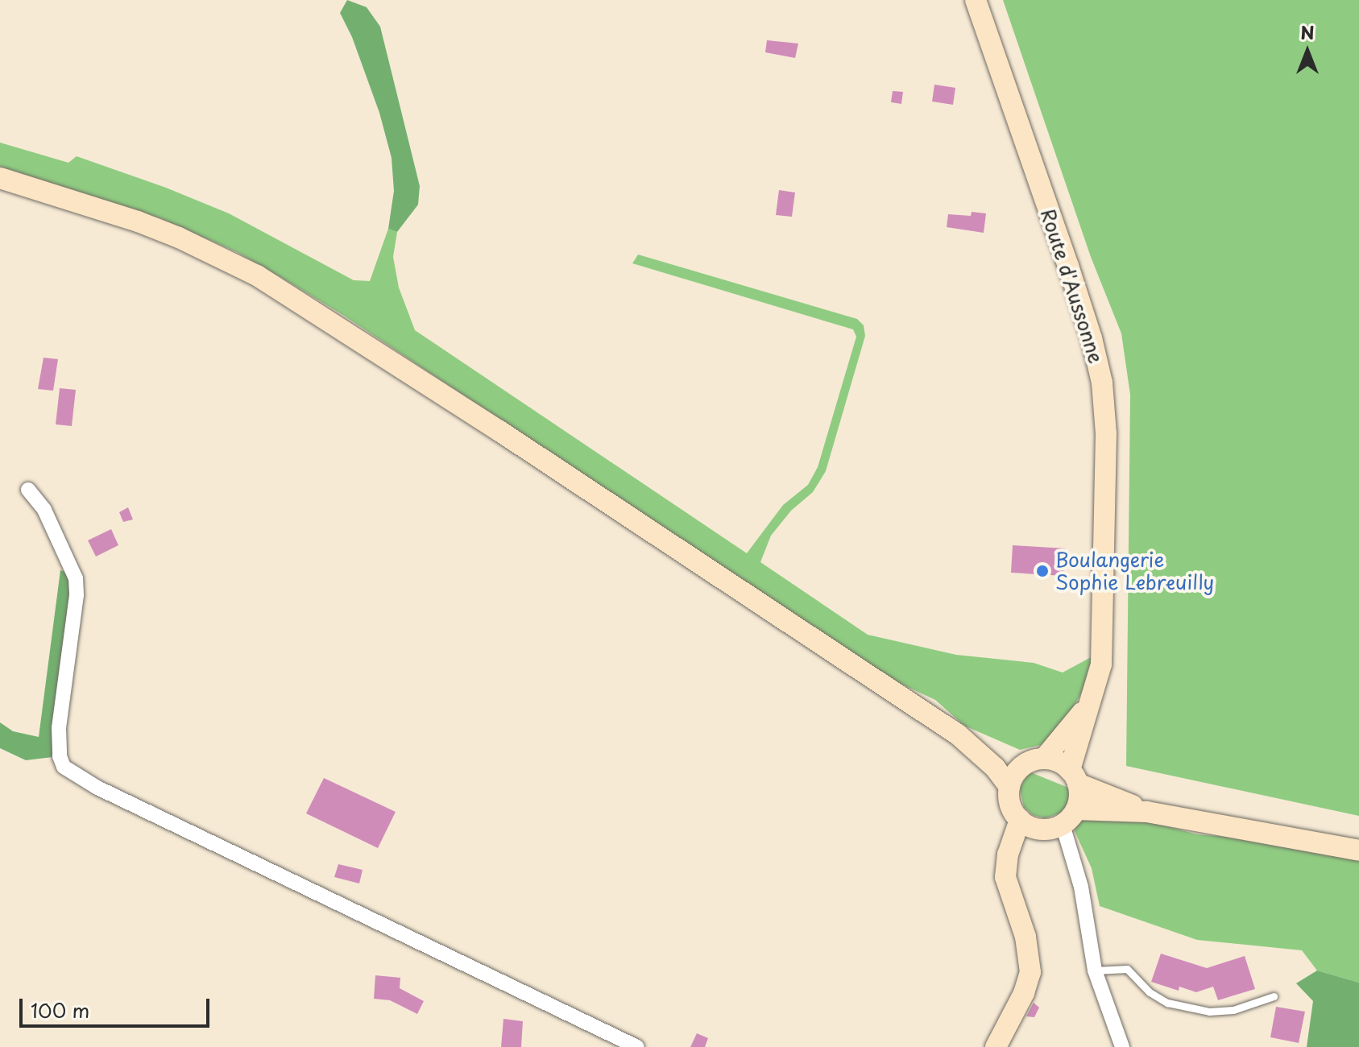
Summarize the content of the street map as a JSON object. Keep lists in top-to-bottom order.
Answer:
{
  "streets": {
    "main road": ["Route d'Aussonne"]
  },
  "places": ["Boulangerie Sophie Lebreuilly"],
  "scale_bar": "100 m",
  "north": "top"
}
